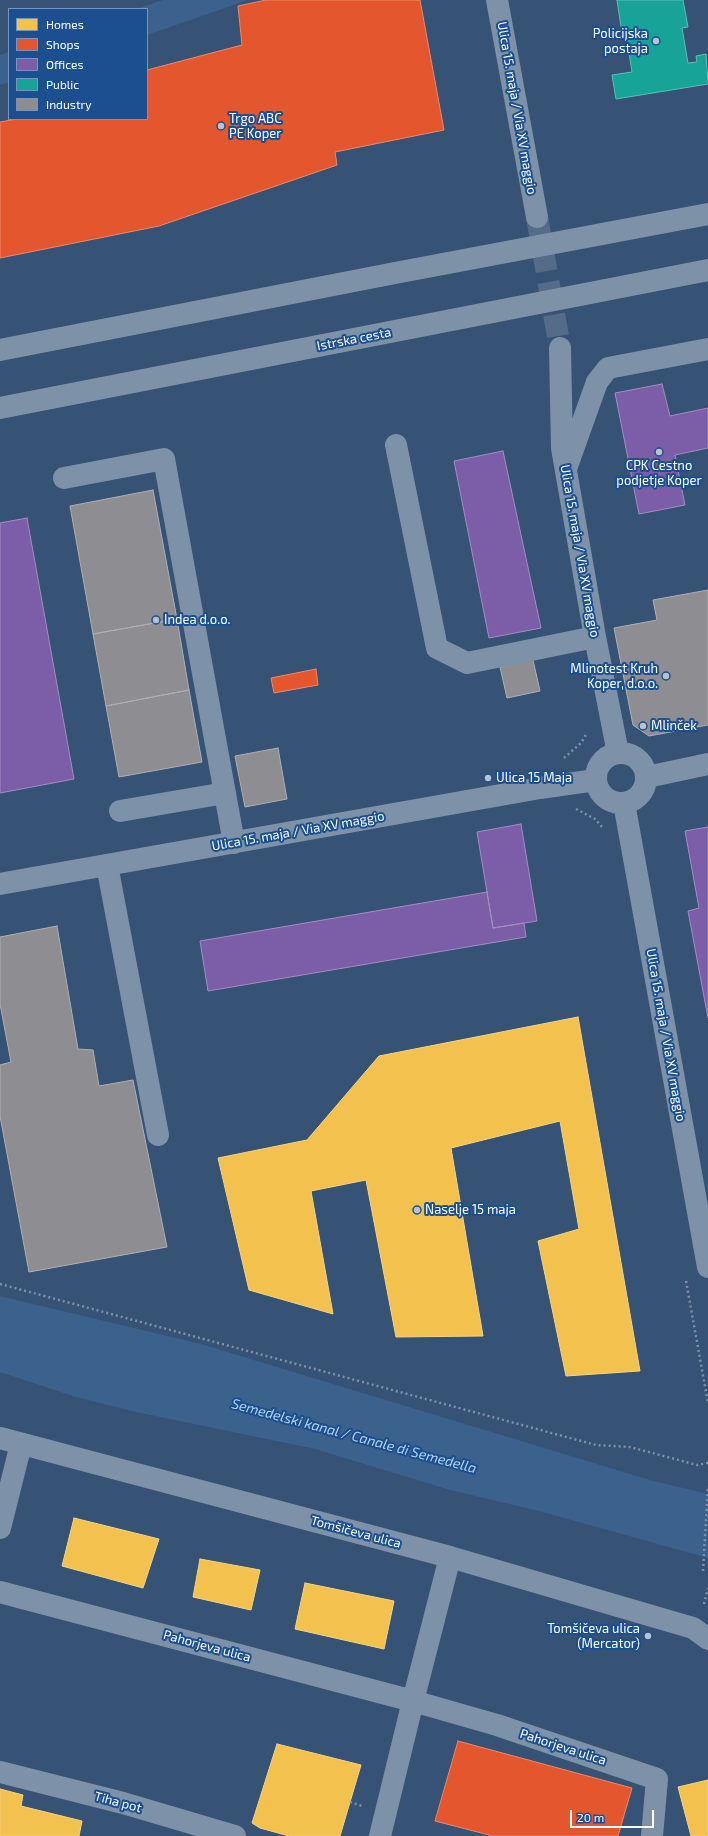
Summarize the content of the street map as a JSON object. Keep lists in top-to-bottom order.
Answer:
{
  "streets": {
    "highway": ["Istrska cesta"],
    "street": [
      "Ulica 15. maja / Via XV maggio",
      "Tomšičeva ulica",
      "Pahorjeva ulica",
      "Tiha pot"
    ]
  },
  "water": ["Semedelski kanal / Canale di Semedella"],
  "places": [
    "Policijska postaja",
    "Trgo ABC PE Koper",
    "CPK Cestno podjetje Koper",
    "Indea d.o.o.",
    "Mlinotest Kruh Koper, d.o.o.",
    "Mlinček",
    "Ulica 15 Maja",
    "Naselje 15 maja",
    "Tomšičeva ulica (Mercator)"
  ],
  "legend": [
    "Homes",
    "Shops",
    "Offices",
    "Public",
    "Industry"
  ],
  "scale_bar": "20 m"
}
